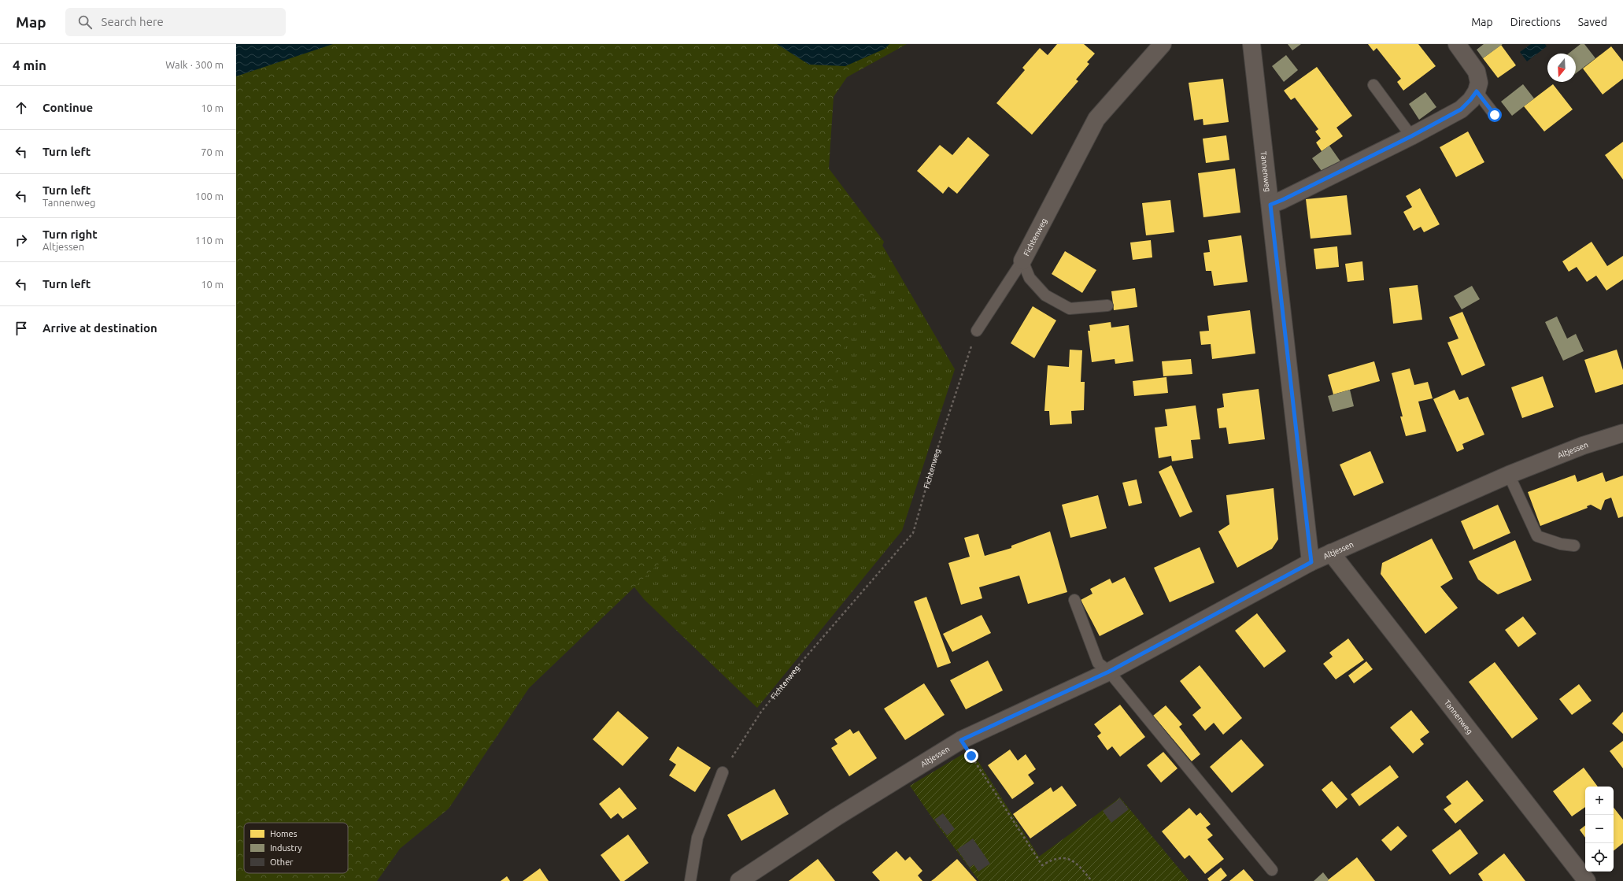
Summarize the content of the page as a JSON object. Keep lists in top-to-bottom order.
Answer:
{
  "streets": {
    "street": ["Tannenweg", "Fichtenweg", "Altjessen"]
  },
  "crossings": [
    ["Tannenweg", "Altjessen"]
  ],
  "legend": ["Homes", "Industry", "Other"],
  "north": "bottom",
  "page": {
    "header": "Map",
    "search": "Search here",
    "nav": ["Map", "Directions", "Saved"],
    "heading": ["4 min", "Walk · 300 m"],
    "list": [
      ["Continue", "10 m"],
      ["Turn left", "70 m"],
      ["Turn left", "Tannenweg", "100 m"],
      ["Turn right", "Altjessen", "110 m"],
      ["Turn left", "10 m"],
      "Arrive at destination"
    ],
    "map_buttons": ["+", "−"]
  }
}
